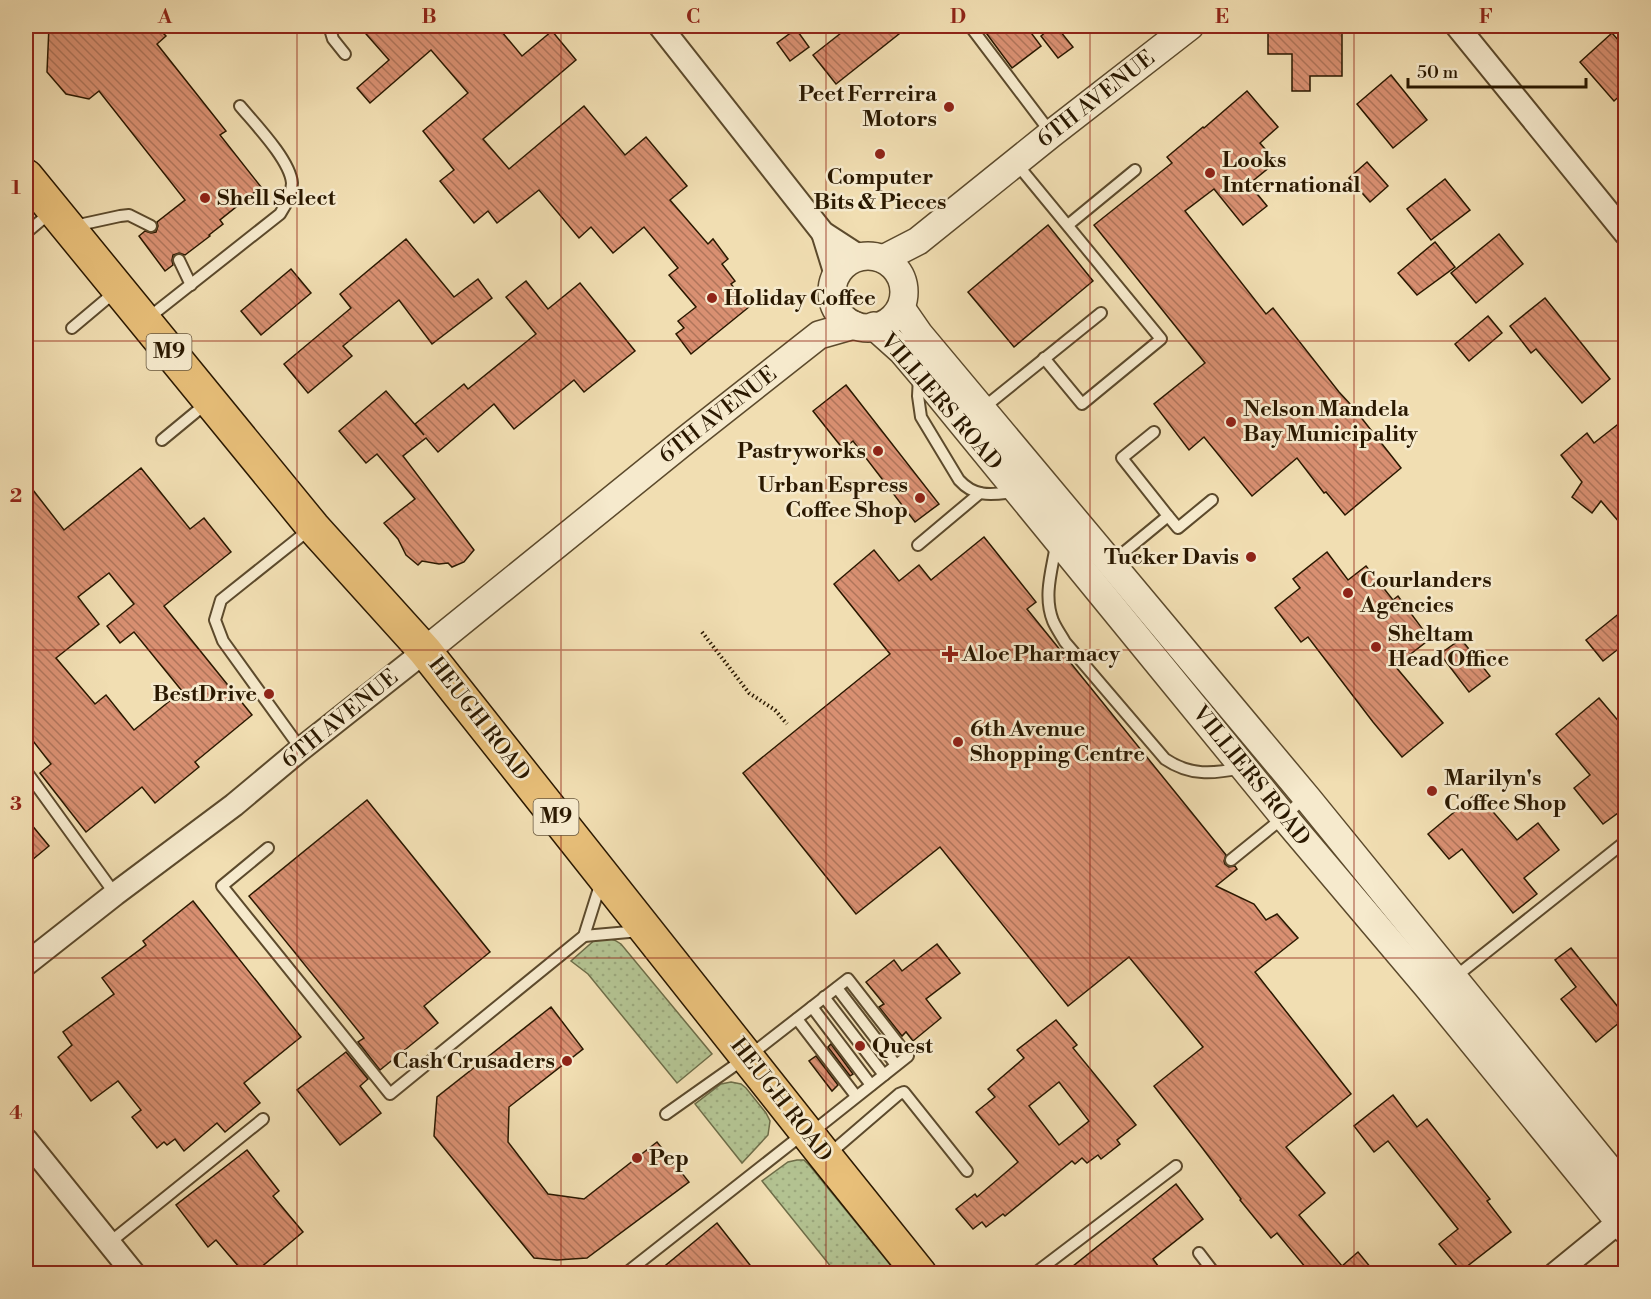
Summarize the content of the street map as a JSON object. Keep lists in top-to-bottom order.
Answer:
{
  "streets": {
    "main road": ["M9", "HEUGH ROAD"],
    "street": ["6TH AVENUE", "VILLIERS ROAD"]
  },
  "crossings": [
    ["6TH AVENUE", "VILLIERS ROAD"],
    ["6TH AVENUE", "HEUGH ROAD"]
  ],
  "places": {
    "other": [
      "Peet Ferreira Motors",
      "Computer Bits & Pieces",
      "Looks International",
      "Shell Select",
      "Holiday Coffee",
      "Nelson Mandela Bay Municipality",
      "Pastryworks",
      "Urban Espress Coffee Shop",
      "Tucker Davis",
      "Courlanders Agencies",
      "Sheltam Head Office",
      "BestDrive",
      "6th Avenue Shopping Centre",
      "Marilyn's Coffee Shop",
      "Quest",
      "Cash Crusaders",
      "Pep"
    ],
    "health": ["Aloe Pharmacy"]
  },
  "scale_bar": "50 m",
  "grid": {
    "columns": [
      "A",
      "B",
      "C",
      "D",
      "E",
      "F"
    ],
    "rows": [
      "1",
      "2",
      "3",
      "4"
    ]
  }
}
